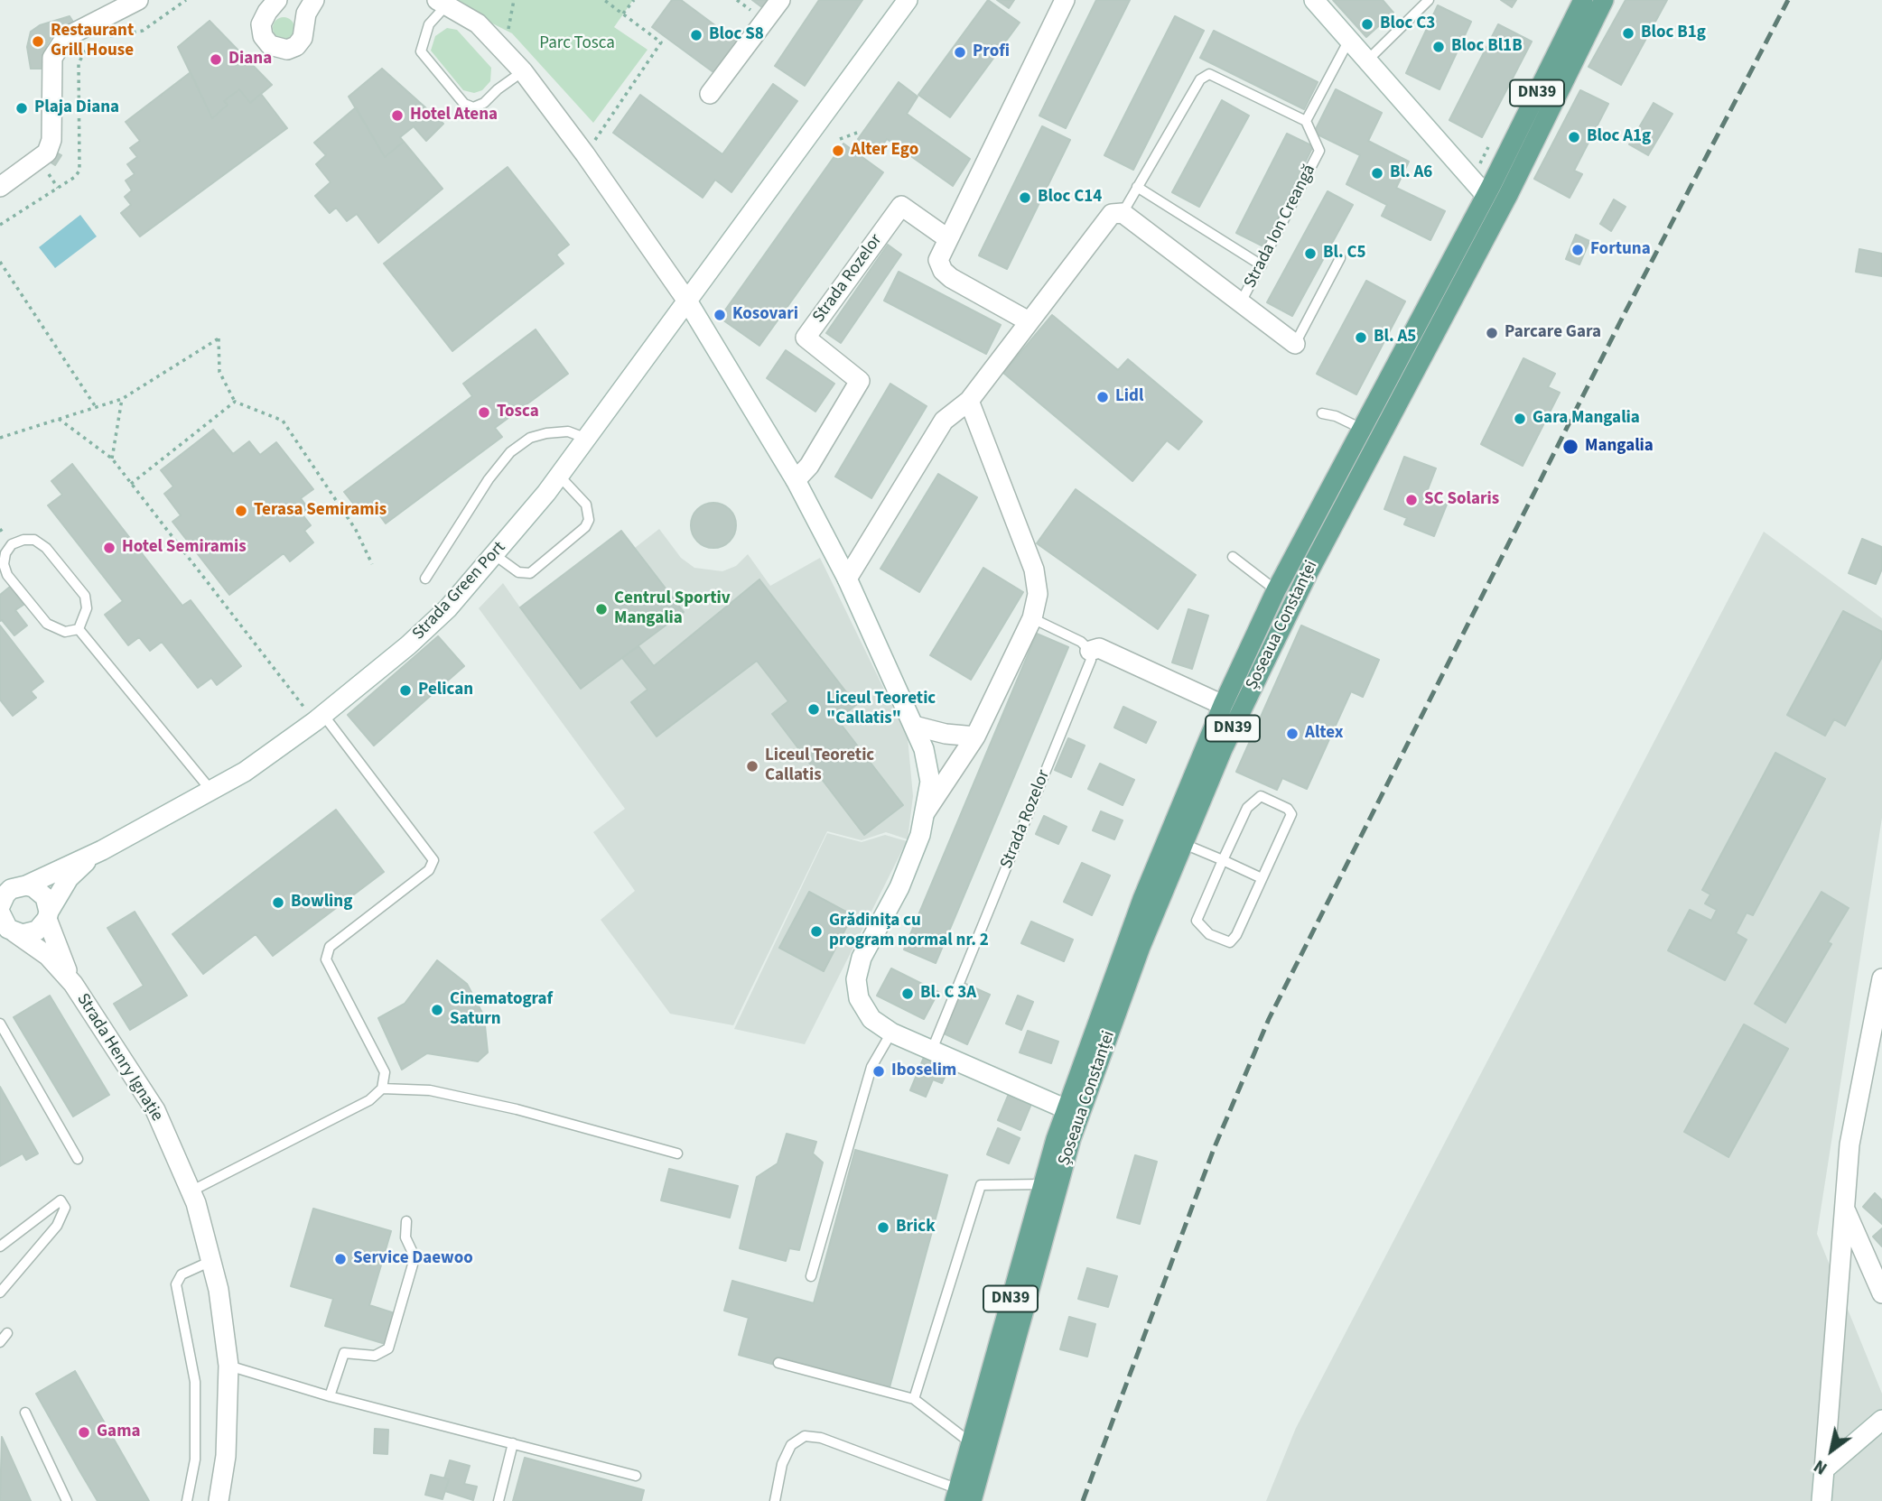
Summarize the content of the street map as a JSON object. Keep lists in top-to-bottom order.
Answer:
{
  "streets": {
    "main road": ["DN39", "Șoseaua Constanței"],
    "street": ["Strada Rozelor", "Strada Green Port", "Strada Henry Ignație"],
    "lane": ["Strada Ion Creangă"]
  },
  "crossings": [
    ["Strada Green Port", "Strada Henry Ignație"]
  ],
  "parks": ["Parc Tosca"],
  "places": [
    "Bloc C3",
    "Bloc B1g",
    "Bloc S8",
    "Restaurant Grill House",
    "Bloc Bl1B",
    "Profi",
    "Diana",
    "Plaja Diana",
    "Hotel Atena",
    "Bloc A1g",
    "Alter Ego",
    "Bl. A6",
    "Bloc C14",
    "Fortuna",
    "Bl. C5",
    "Kosovari",
    "Parcare Gara",
    "Bl. A5",
    "Lidl",
    "Tosca",
    "Gara Mangalia",
    "Mangalia",
    "SC Solaris",
    "Terasa Semiramis",
    "Hotel Semiramis",
    "Centrul Sportiv Mangalia",
    "Pelican",
    "Liceul Teoretic \"Callatis\"",
    "Altex",
    "Liceul Teoretic Callatis",
    "Bowling",
    "Grădinița cu program normal nr. 2",
    "Bl. C 3A",
    "Cinematograf Saturn",
    "Iboselim",
    "Brick",
    "Service Daewoo",
    "Gama"
  ],
  "north": "bottom left"
}
